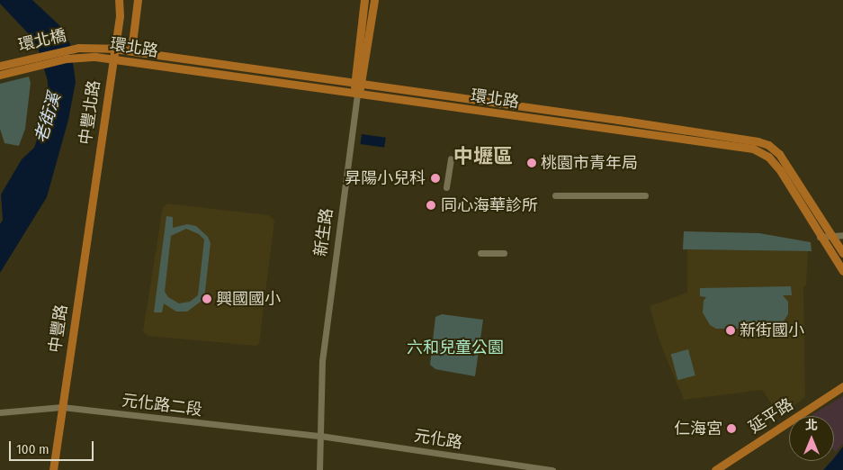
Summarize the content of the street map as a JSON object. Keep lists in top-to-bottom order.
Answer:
{
  "streets": {
    "main road": [
      "環北橋",
      "環北路",
      "中豐北路",
      "新生路",
      "中豐路",
      "延平路"
    ],
    "street": ["元化路二段", "元化路"]
  },
  "crossings": [
    ["環北橋", "環北路"],
    ["環北路", "中豐北路"],
    ["環北路", "新生路"],
    ["中豐北路", "中豐路"],
    ["新生路", "元化路二段"],
    ["新生路", "元化路"],
    ["中豐路", "元化路二段"],
    ["元化路二段", "元化路"]
  ],
  "districts": ["中壢區"],
  "water": ["老街溪"],
  "parks": ["六和兒童公園"],
  "places": [
    "桃園市青年局",
    "昇陽小兒科",
    "同心海華診所",
    "興國國小",
    "新街國小",
    "仁海宮"
  ],
  "scale_bar": "100 m",
  "north": "top"
}
